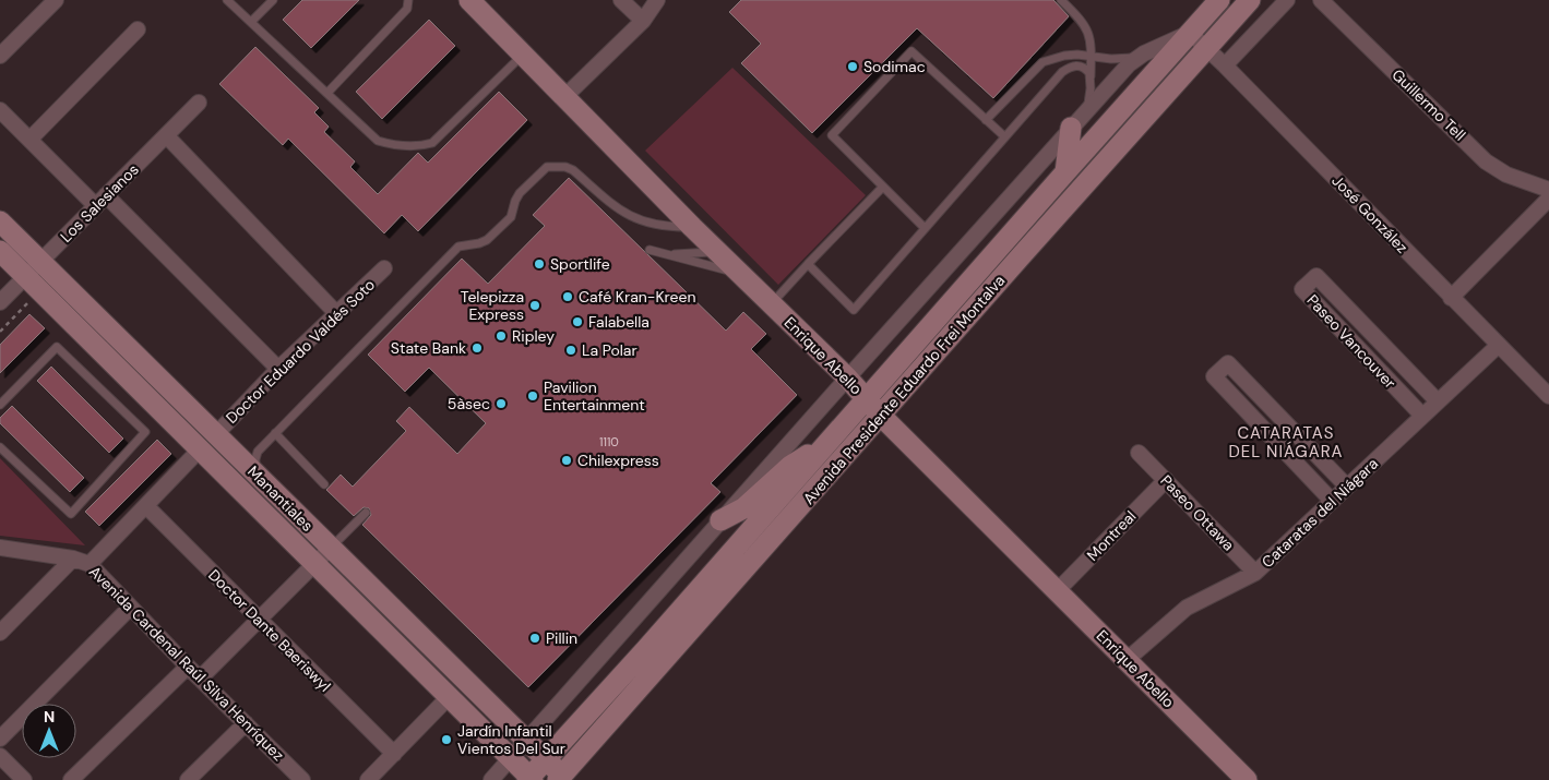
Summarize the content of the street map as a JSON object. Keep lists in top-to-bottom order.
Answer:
{
  "streets": {
    "street": [
      "Guillermo Tell",
      "Los Salesianos",
      "José González",
      "Paseo Vancouver",
      "Doctor Eduardo Valdés Soto",
      "Enrique Abello",
      "Avenida Presidente Eduardo Frei Montalva",
      "Manantiales",
      "Paseo Ottawa",
      "Cataratas del Niágara",
      "Montreal",
      "Doctor Dante Baeriswyl",
      "Avenida Cardenal Raúl Silva Henríquez"
    ]
  },
  "crossings": [
    ["Los Salesianos", "Manantiales"],
    ["José González", "Avenida Presidente Eduardo Frei Montalva"],
    ["José González", "Cataratas del Niágara"],
    ["Paseo Vancouver", "Cataratas del Niágara"],
    ["Doctor Eduardo Valdés Soto", "Manantiales"],
    ["Enrique Abello", "Avenida Presidente Eduardo Frei Montalva"],
    ["Enrique Abello", "Cataratas del Niágara"],
    ["Enrique Abello", "Montreal"],
    ["Avenida Presidente Eduardo Frei Montalva", "Manantiales"],
    ["Paseo Ottawa", "Cataratas del Niágara"],
    ["Paseo Ottawa", "Montreal"]
  ],
  "districts": ["CATARATAS DEL NIÁGARA"],
  "places": [
    "Sodimac",
    "Sportlife",
    "Café Kran-Kreen",
    "Telepizza Express",
    "Falabella",
    "Ripley",
    "State Bank",
    "La Polar",
    "Pavilion Entertainment",
    "5àsec",
    "Chilexpress",
    "Pillin",
    "Jardín Infantil Vientos Del Sur"
  ],
  "house_numbers": ["1110"],
  "north": "top"
}
